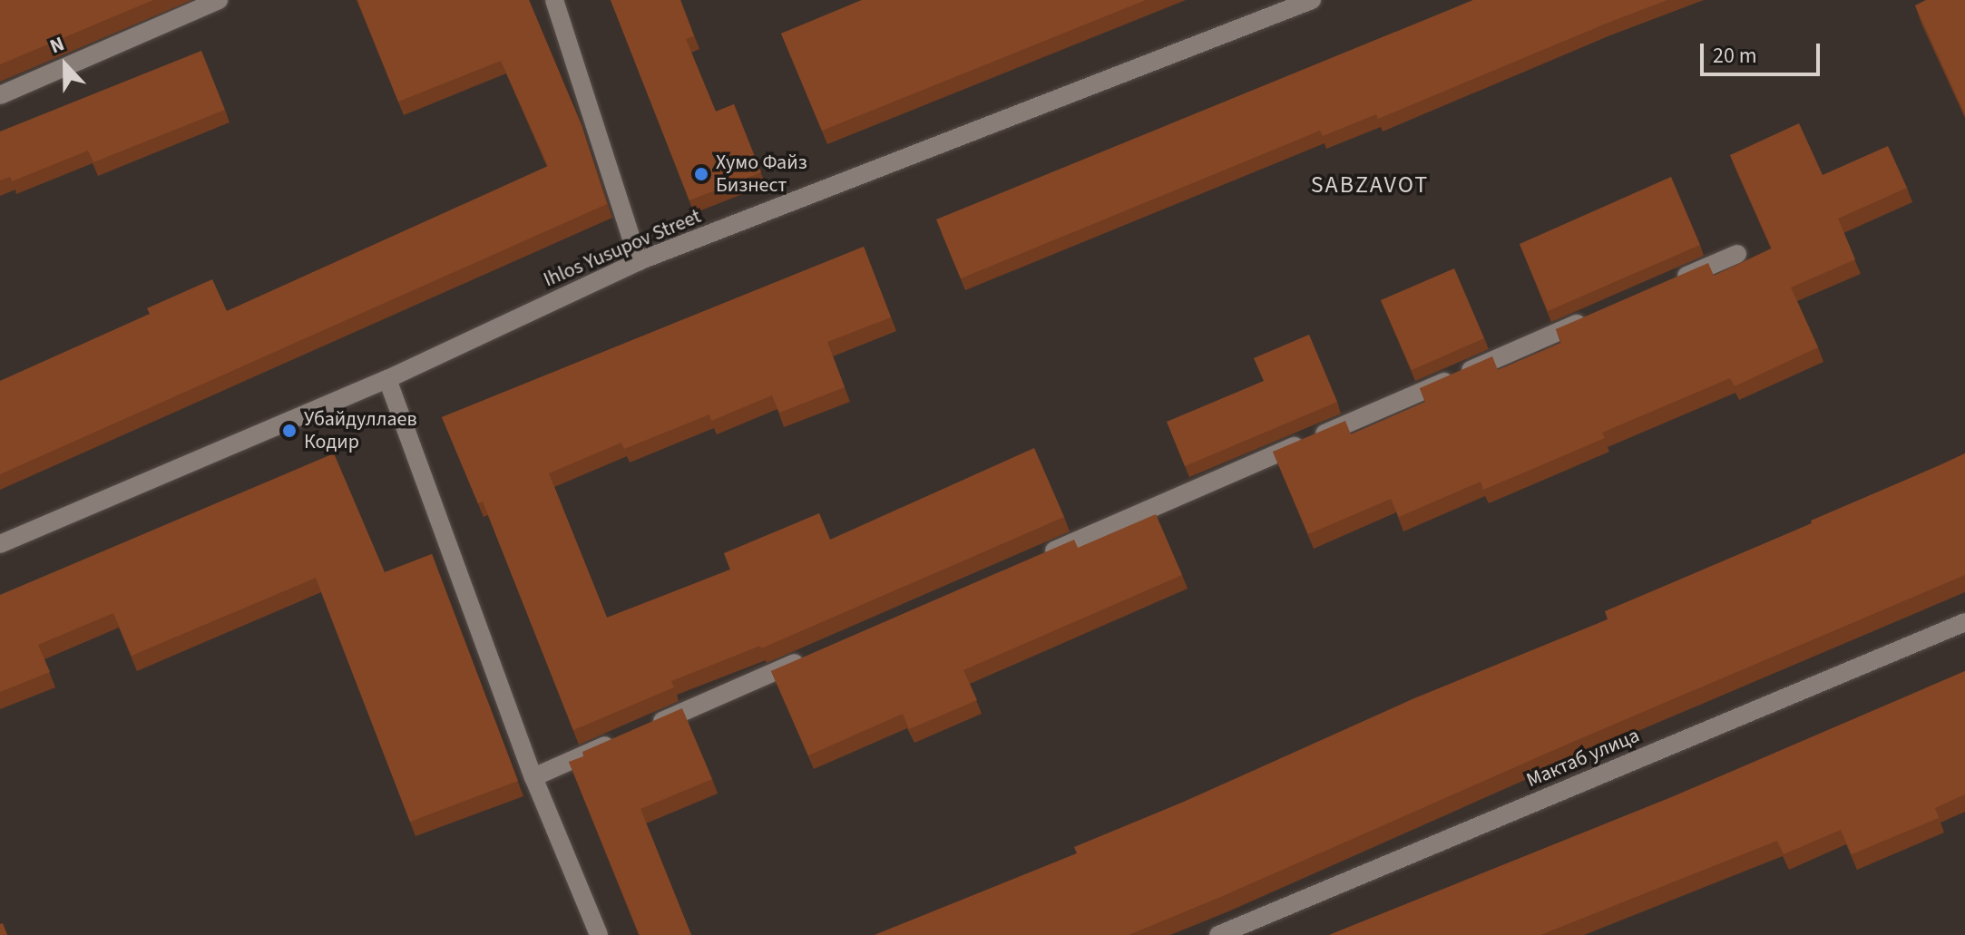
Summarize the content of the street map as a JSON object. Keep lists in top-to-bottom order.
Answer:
{
  "streets": {
    "street": ["Ihlos Yusupov Street", "Мактаб улица"]
  },
  "districts": ["SABZAVOT"],
  "places": ["Хумо Файз Бизнест", "Убайдуллаев Кодир"],
  "scale_bar": "20 m",
  "north": "top"
}
